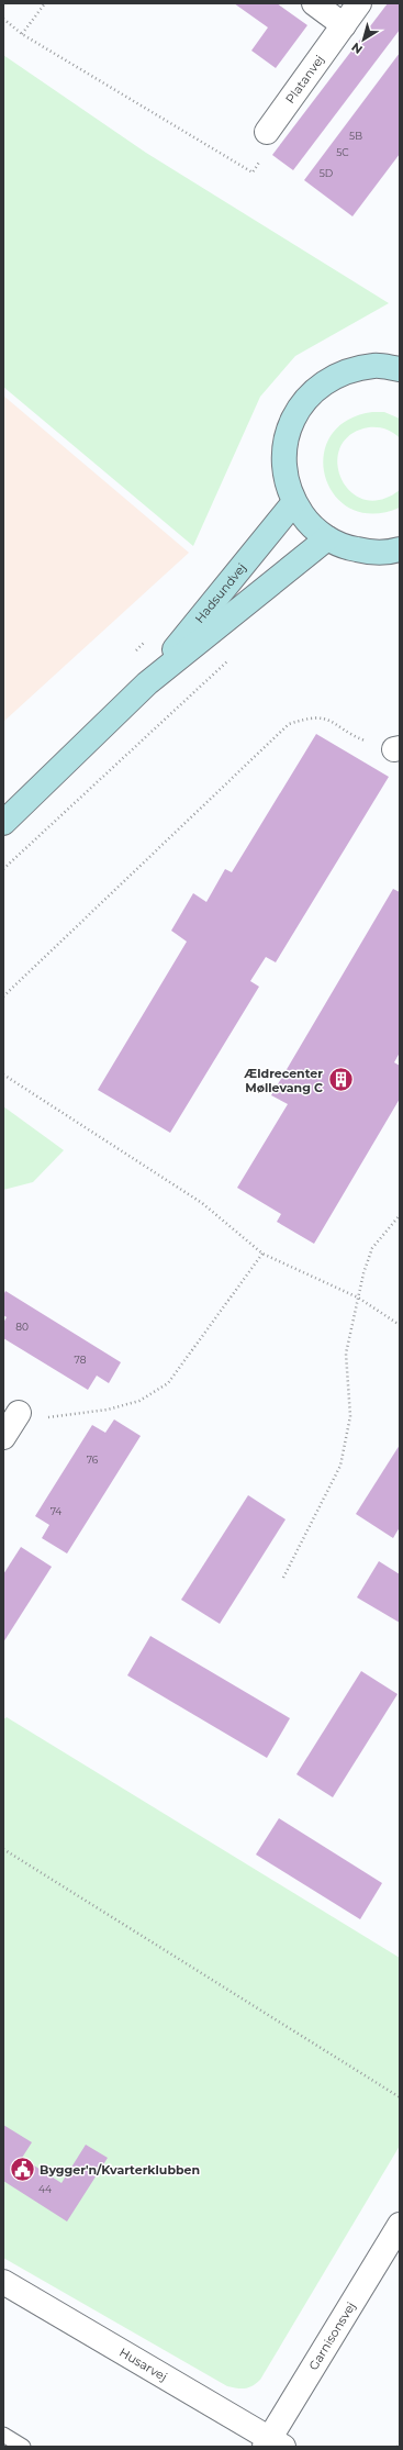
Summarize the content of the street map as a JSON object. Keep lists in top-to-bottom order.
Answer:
{
  "streets": {
    "main road": ["Hadsundvej"],
    "street": ["Platanvej", "Garnisonsvej", "Husarvej"]
  },
  "crossings": [
    ["Garnisonsvej", "Husarvej"]
  ],
  "places": {
    "building": ["Ældrecenter Møllevang C"],
    "public building": ["Bygger'n/Kvarterklubben"]
  },
  "house_numbers": [
    "5B",
    "5C",
    "5D",
    "80",
    "78",
    "76",
    "74",
    "44"
  ],
  "north": "bottom left"
}
